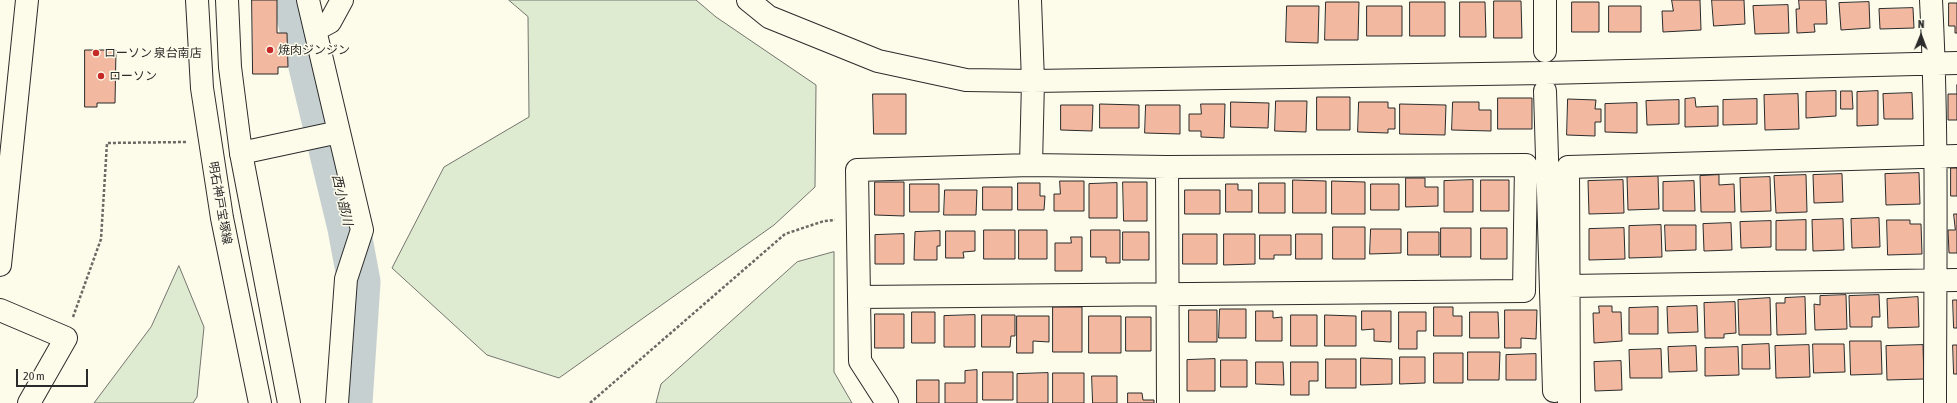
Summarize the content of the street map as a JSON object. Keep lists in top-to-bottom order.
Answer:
{
  "streets": {
    "street": ["明石神戸宝塚線"]
  },
  "water": ["西小部川"],
  "places": ["焼肉ジンジン", "ローソン 泉台南店", "ローソン"],
  "scale_bar": "20 m",
  "north": "top"
}
